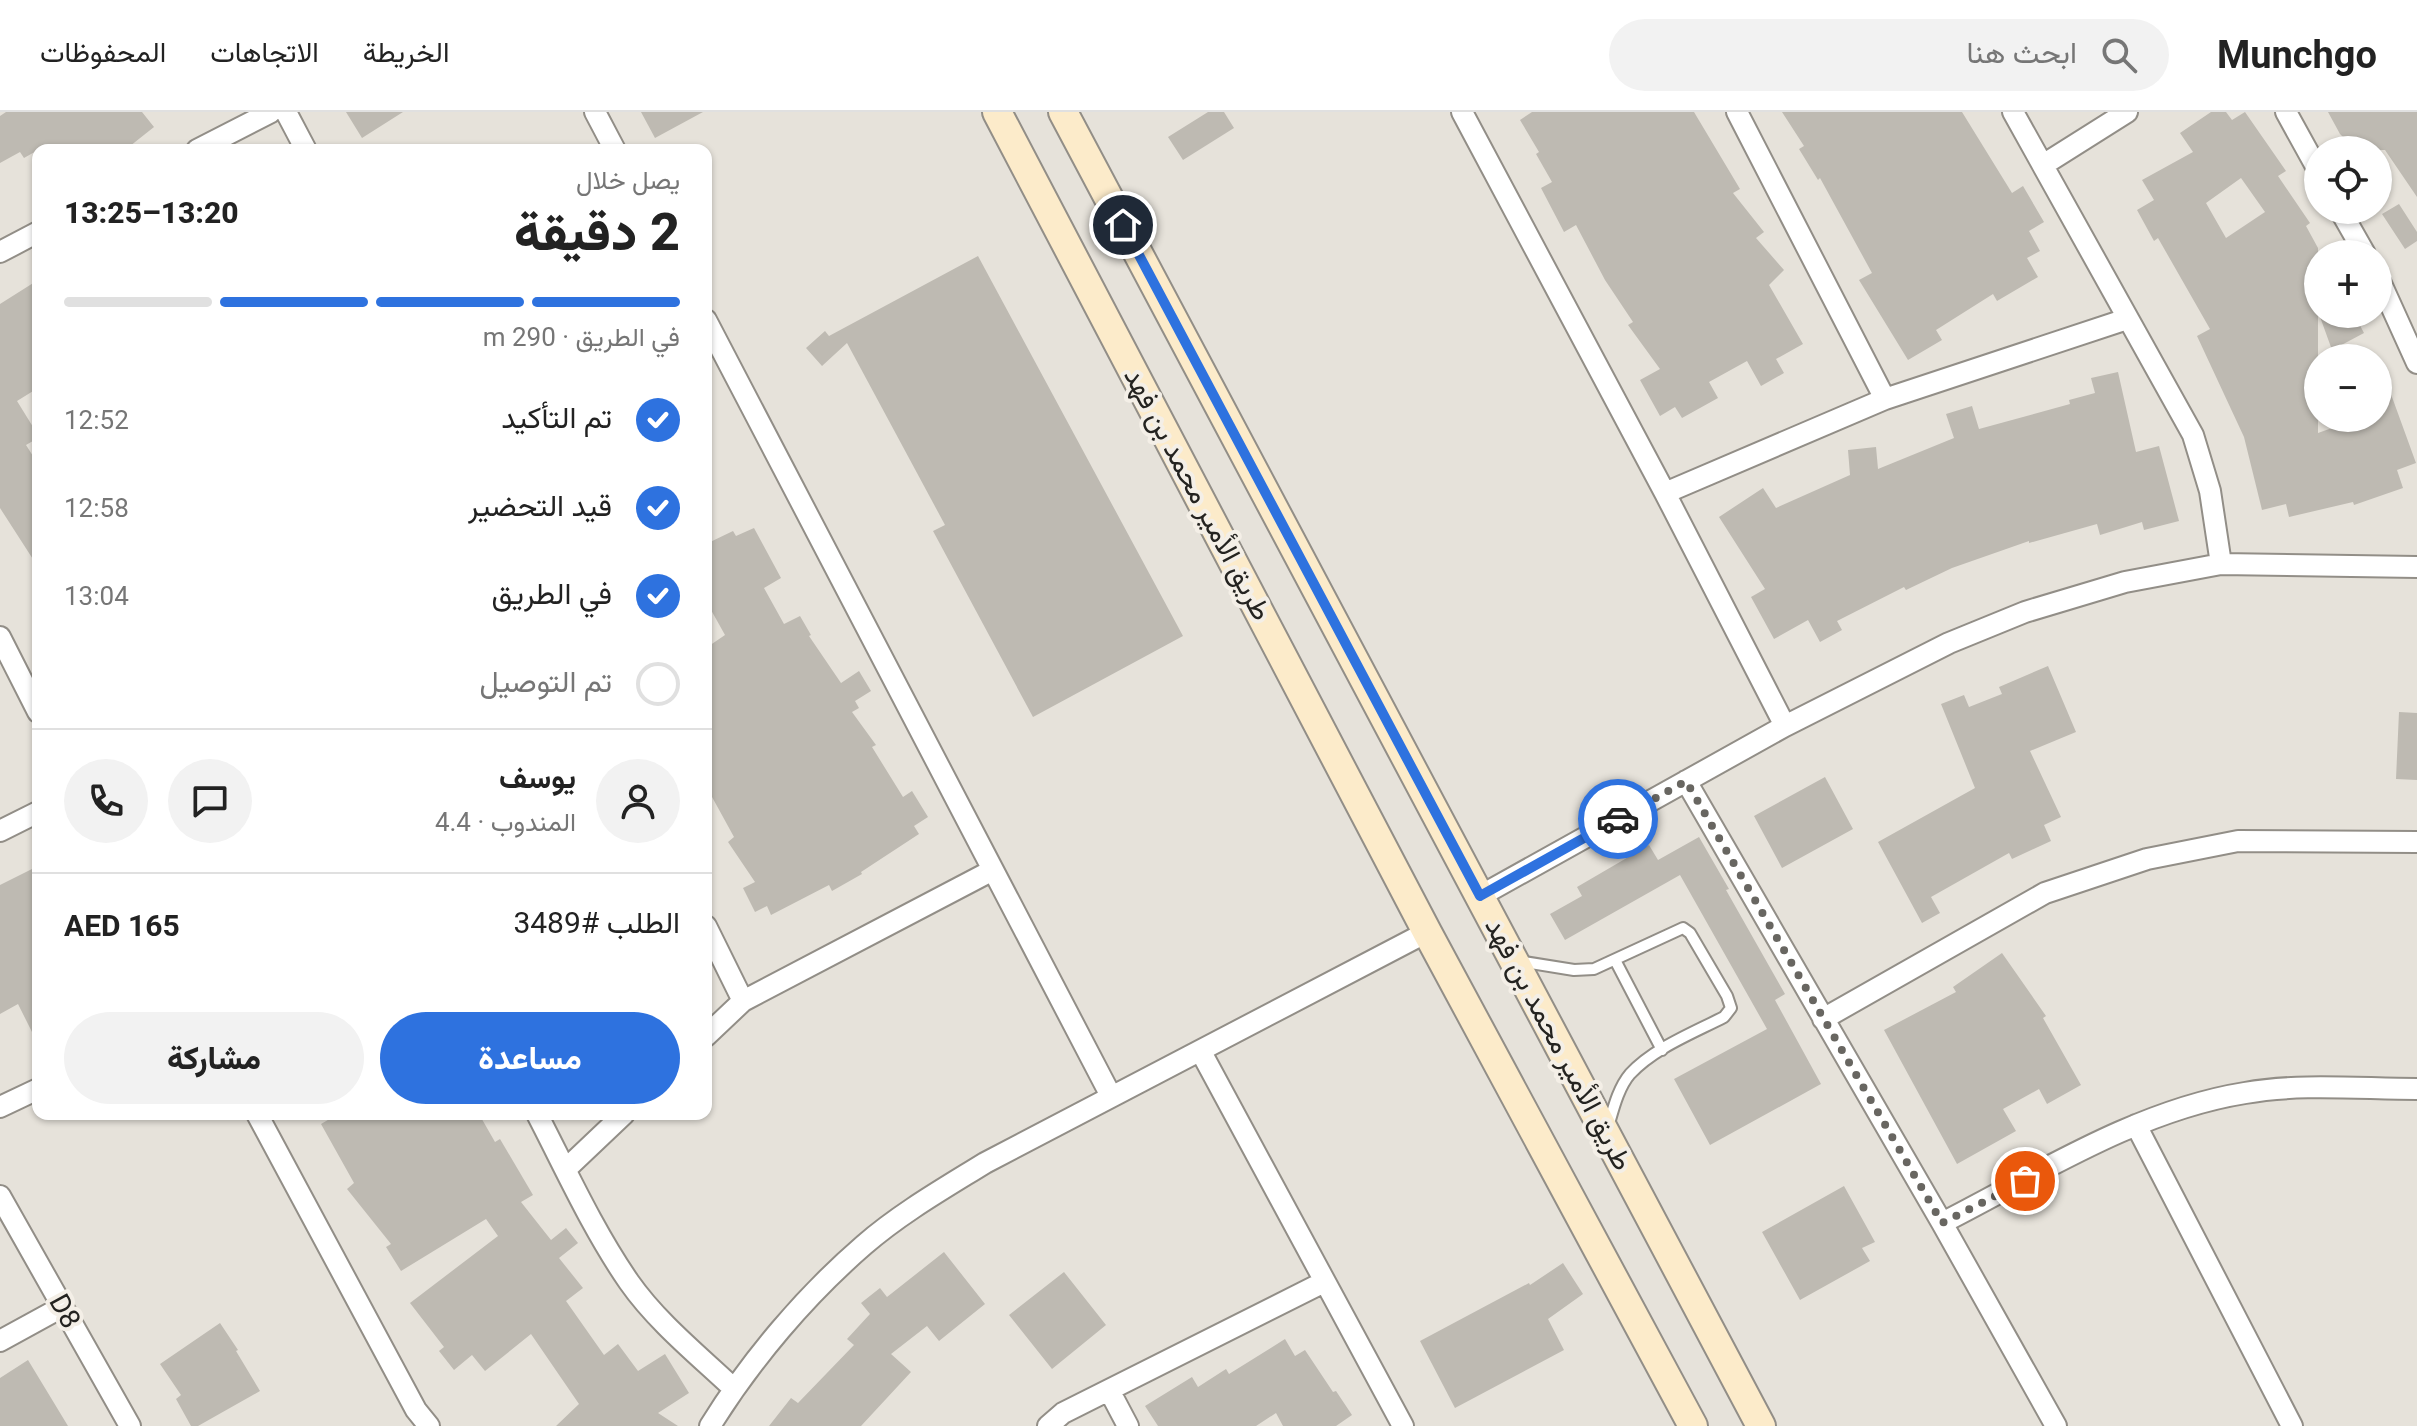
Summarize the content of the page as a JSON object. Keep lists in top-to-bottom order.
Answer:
{
  "streets": {
    "street": ["طريق الأمير محمد بن فهد", "D8"]
  },
  "page": {
    "header": "Munchgo",
    "search": "ابحث هنا",
    "nav": ["الخريطة", "الاتجاهات", "المحفوظات"],
    "map_buttons": ["+", "−"],
    "heading": ["2 دقيقة", "يصل خلال", "13:20–13:25"],
    "panel": [
      "يوسف",
      "المندوب · 4.4",
      "الطلب #3489",
      "AED 165"
    ],
    "bar": "في الطريق · 290 m",
    "list": [
      ["تم التأكيد", "12:52"],
      ["قيد التحضير", "12:58"],
      ["في الطريق", "13:04"],
      "تم التوصيل"
    ],
    "buttons": ["مساعدة", "مشاركة"]
  }
}
